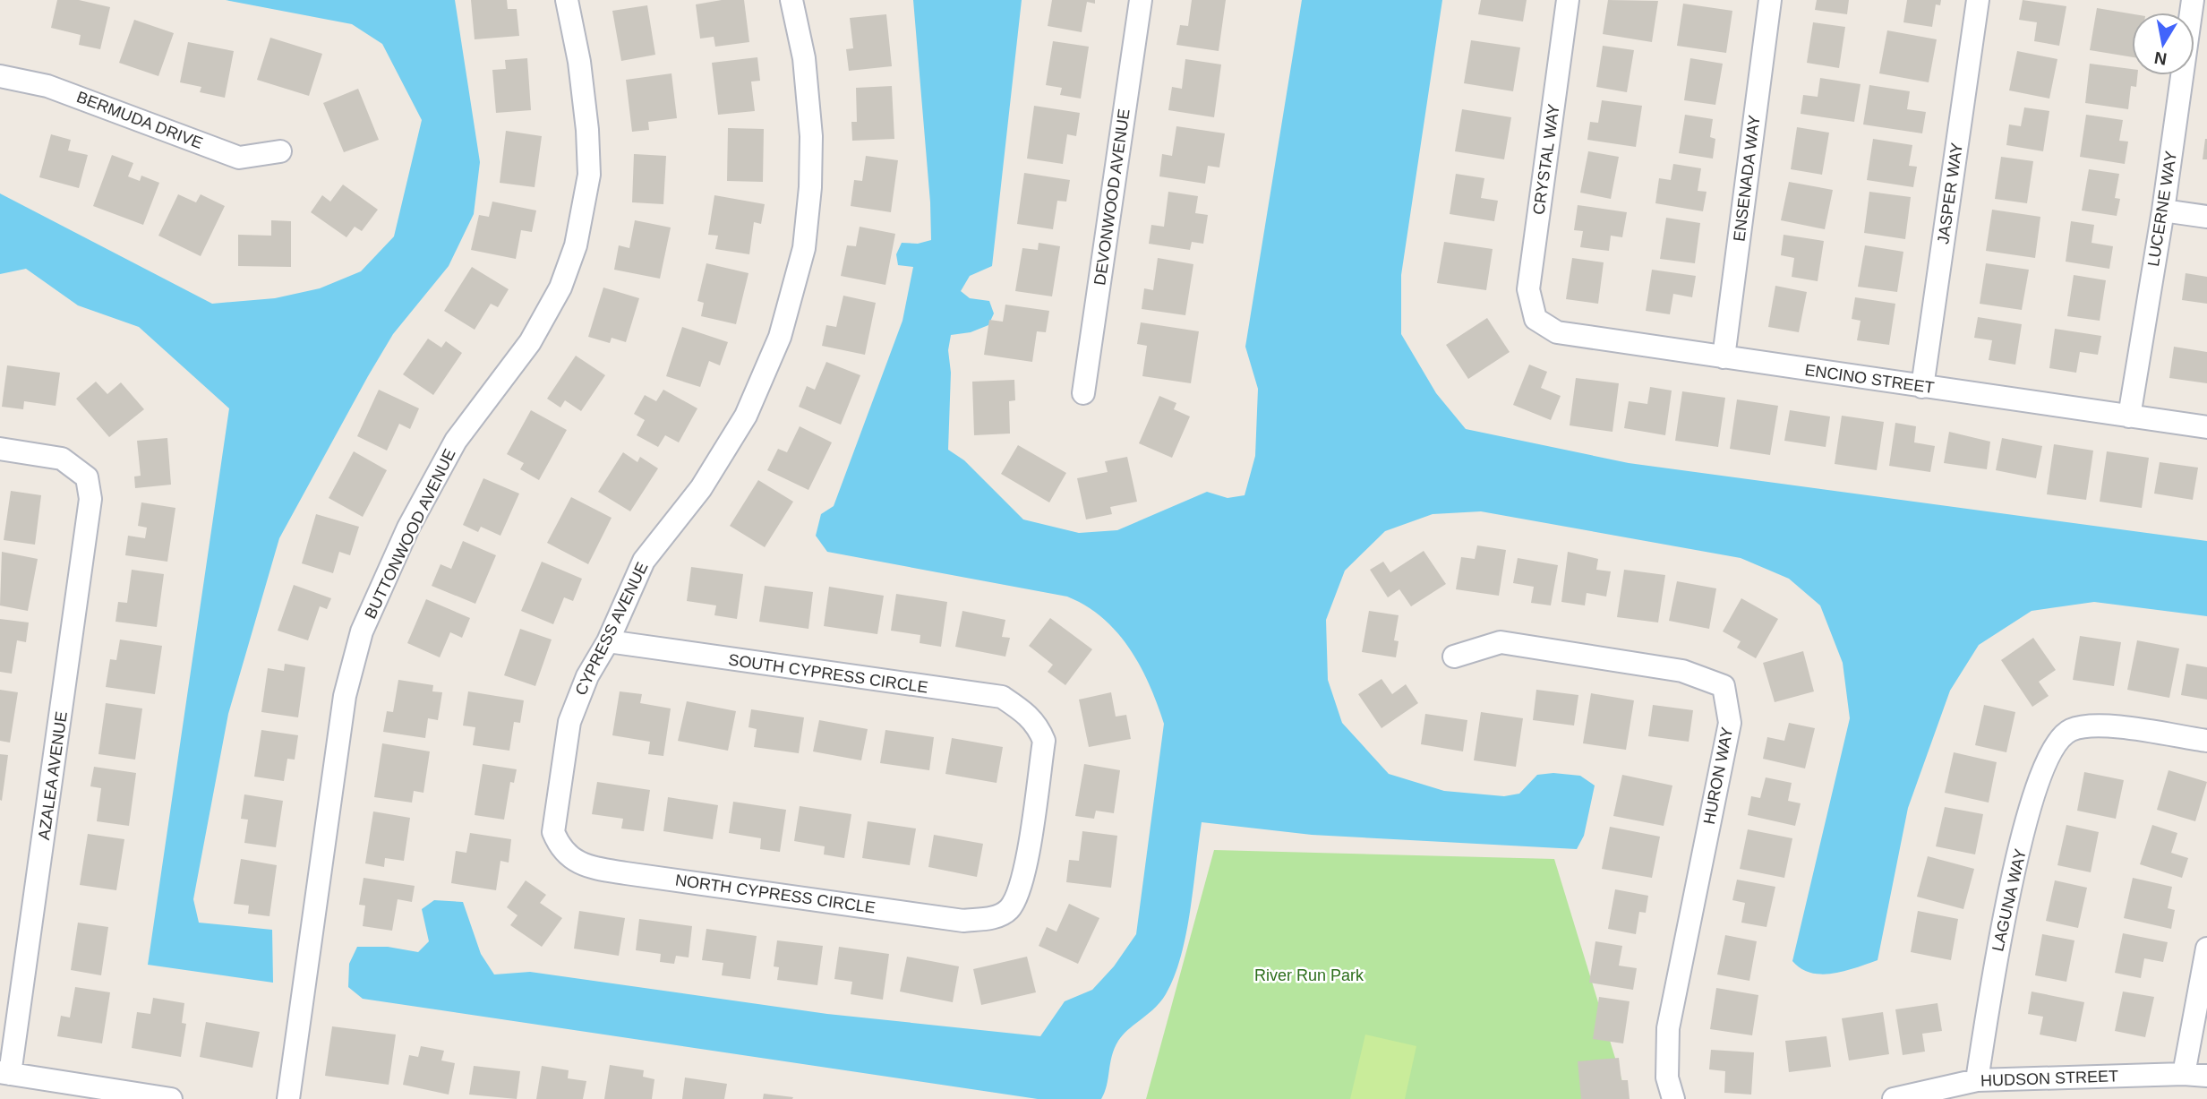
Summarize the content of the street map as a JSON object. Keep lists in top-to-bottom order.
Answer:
{
  "streets": {
    "street": [
      "BERMUDA DRIVE",
      "CRYSTAL WAY",
      "ENSENADA WAY",
      "JASPER WAY",
      "DEVONWOOD AVENUE",
      "LUCERNE WAY",
      "ENCINO STREET",
      "BUTTONWOOD AVENUE",
      "CYPRESS AVENUE",
      "SOUTH CYPRESS CIRCLE",
      "AZALEA AVENUE",
      "HURON WAY",
      "NORTH CYPRESS CIRCLE",
      "LAGUNA WAY",
      "HUDSON STREET"
    ]
  },
  "crossings": [
    ["CRYSTAL WAY", "ENCINO STREET"],
    ["ENSENADA WAY", "ENCINO STREET"],
    ["JASPER WAY", "ENCINO STREET"],
    ["LUCERNE WAY", "ENCINO STREET"],
    ["CYPRESS AVENUE", "SOUTH CYPRESS CIRCLE"],
    ["CYPRESS AVENUE", "NORTH CYPRESS CIRCLE"],
    ["SOUTH CYPRESS CIRCLE", "NORTH CYPRESS CIRCLE"],
    ["LAGUNA WAY", "HUDSON STREET"]
  ],
  "parks": ["River Run Park"],
  "north": "bottom"
}
